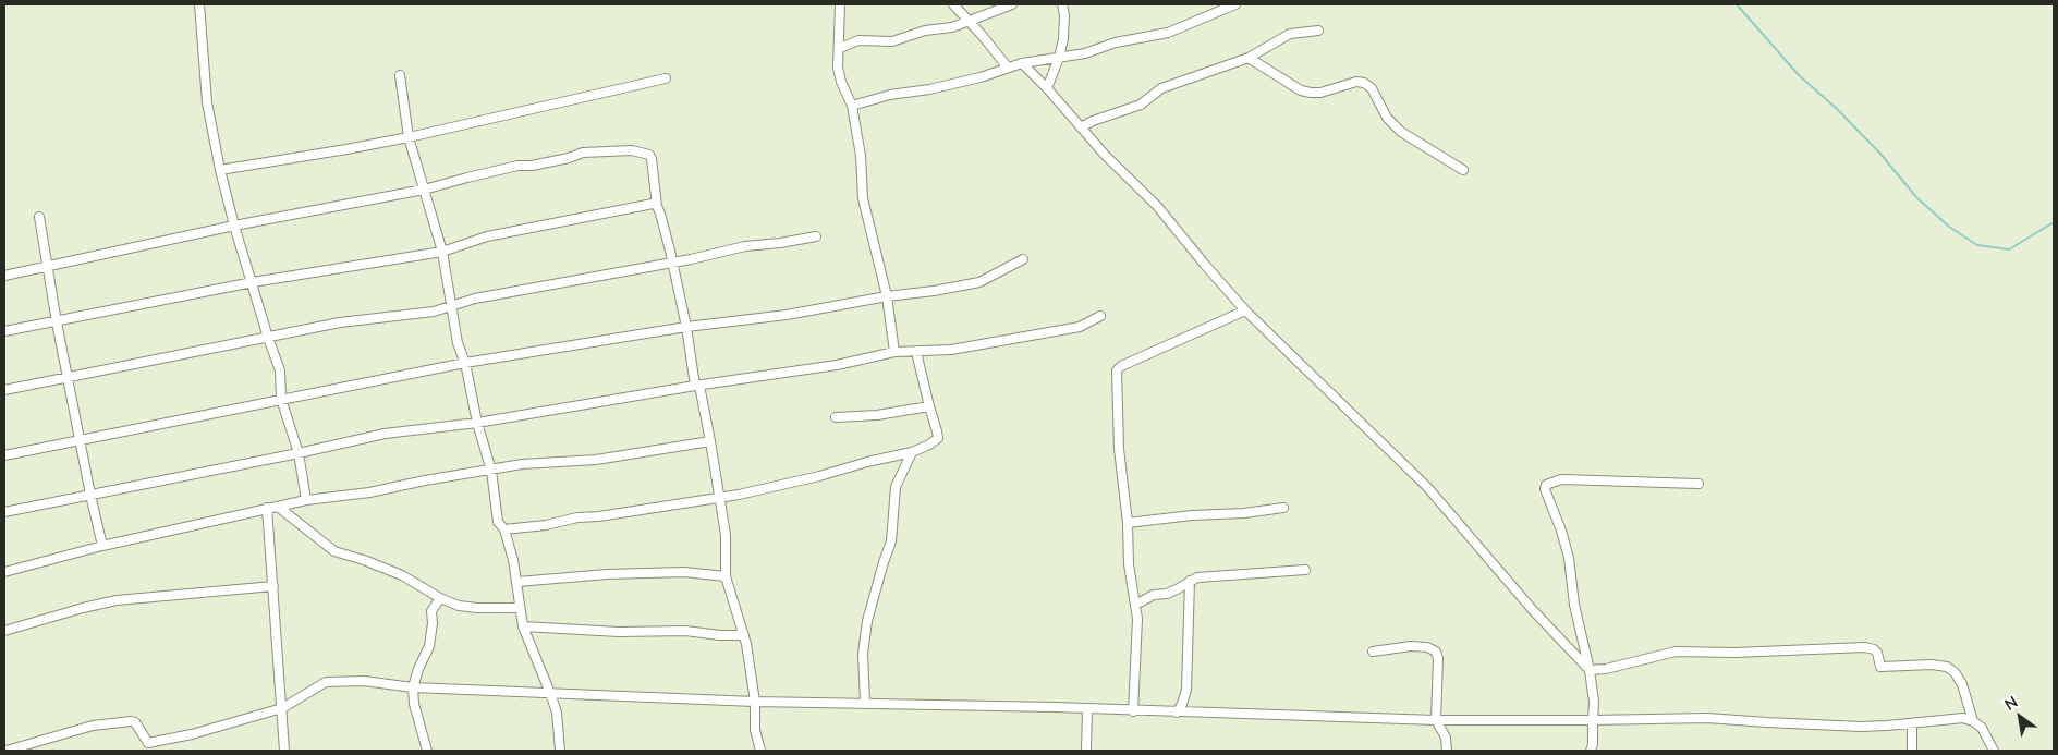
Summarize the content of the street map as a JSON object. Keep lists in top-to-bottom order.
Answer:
{
  "north": "top left"
}
